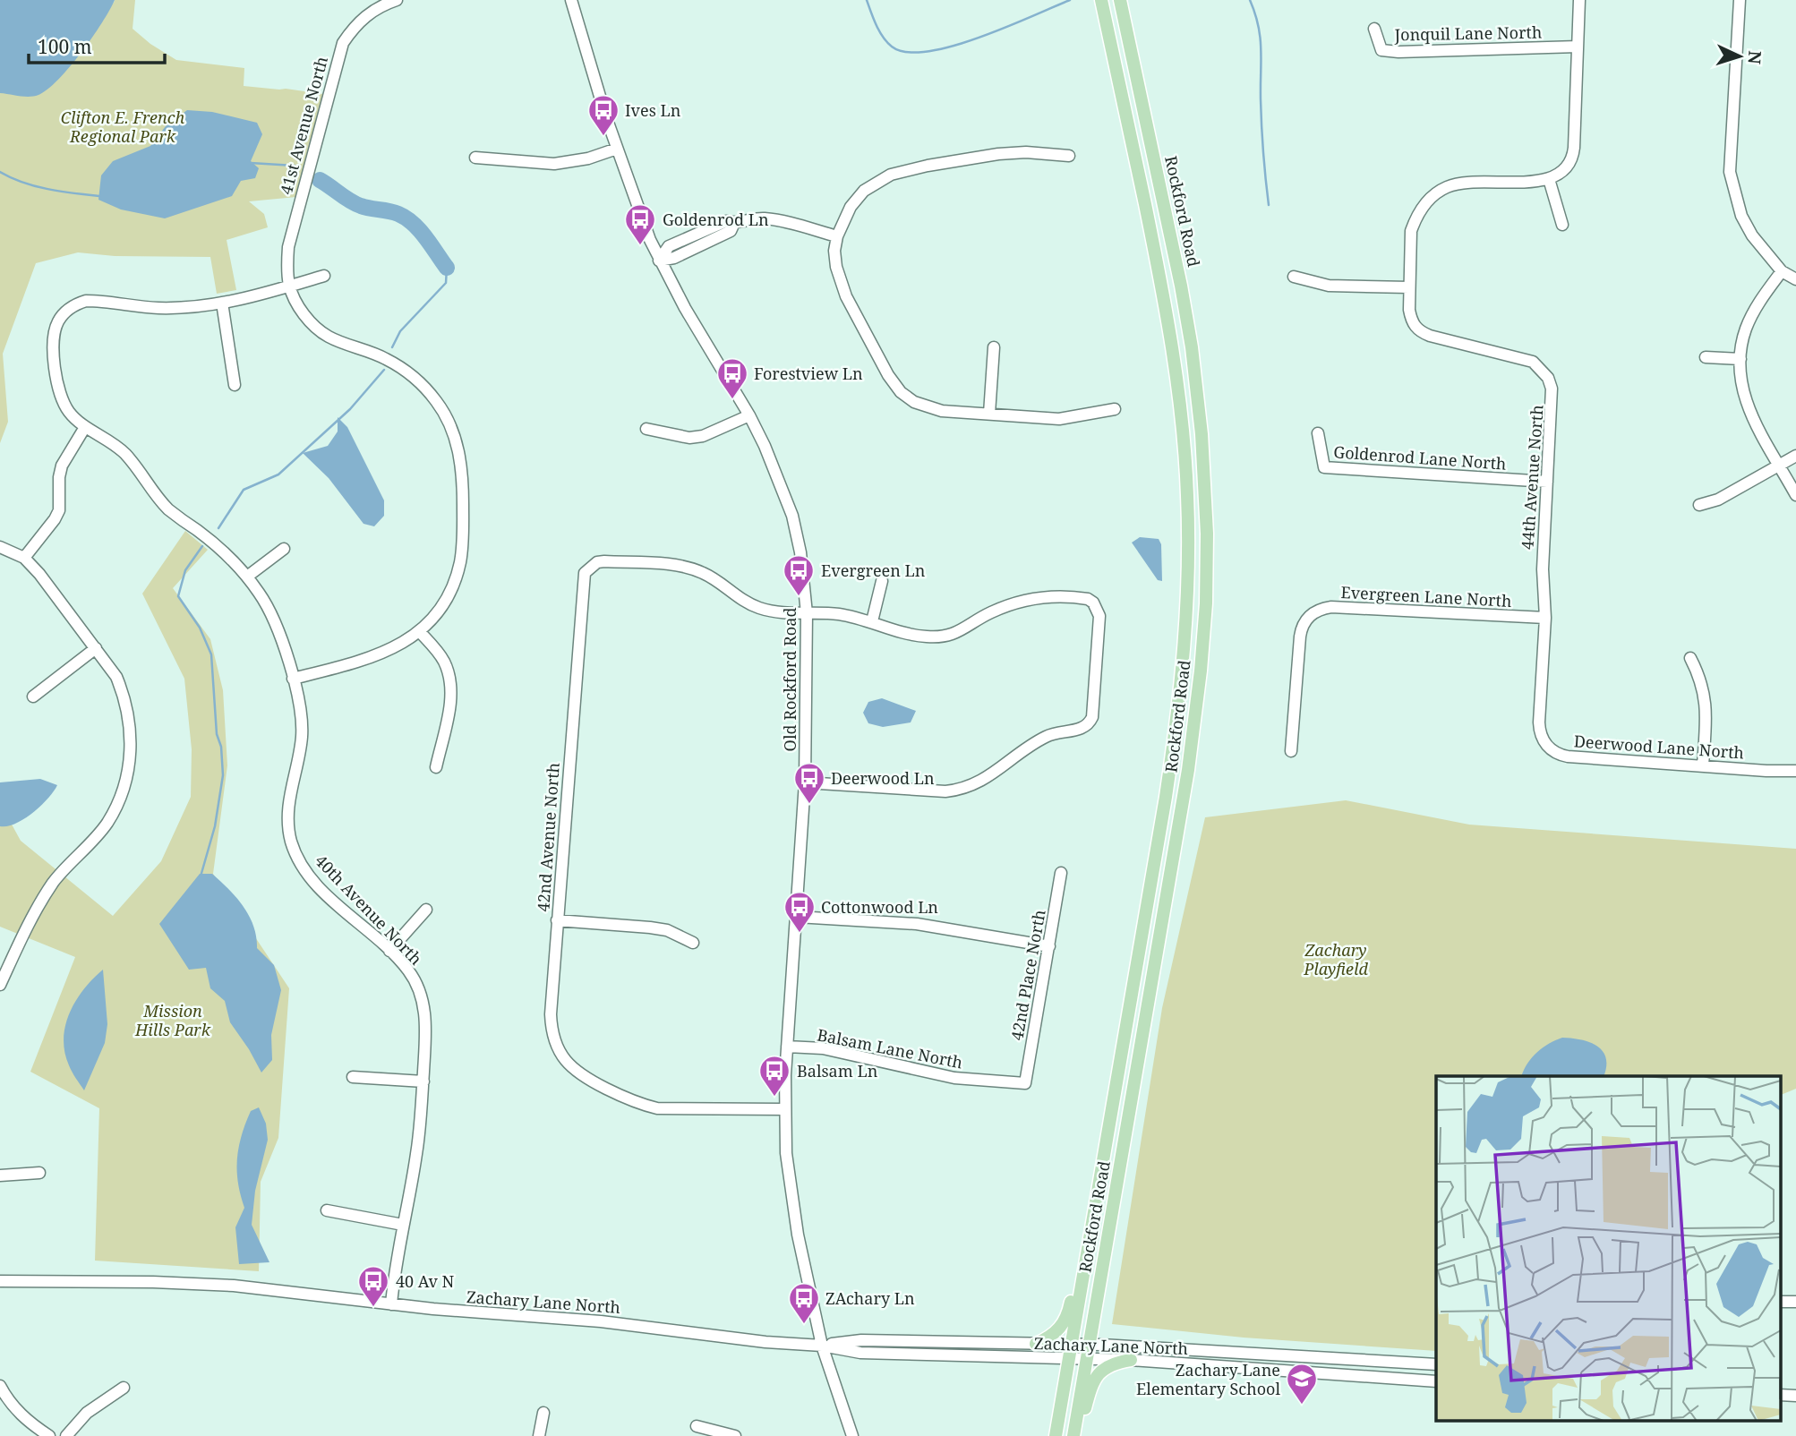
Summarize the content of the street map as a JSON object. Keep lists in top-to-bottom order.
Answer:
{
  "streets": {
    "main road": ["Rockford Road"],
    "street": [
      "Jonquil Lane North",
      "41st Avenue North",
      "Goldenrod Lane North",
      "44th Avenue North",
      "Evergreen Lane North",
      "Old Rockford Road",
      "Deerwood Lane North",
      "42nd Avenue North",
      "40th Avenue North",
      "42nd Place North",
      "Balsam Lane North",
      "Zachary Lane North"
    ]
  },
  "crossings": [
    ["Rockford Road", "Zachary Lane North"],
    ["Goldenrod Lane North", "44th Avenue North"],
    ["44th Avenue North", "Evergreen Lane North"],
    ["44th Avenue North", "Deerwood Lane North"],
    ["Old Rockford Road", "42nd Avenue North"],
    ["Old Rockford Road", "Balsam Lane North"],
    ["Old Rockford Road", "Zachary Lane North"],
    ["40th Avenue North", "Zachary Lane North"],
    ["42nd Place North", "Balsam Lane North"]
  ],
  "parks": ["Clifton E. French Regional Park", "Zachary Playfield", "Mission Hills Park"],
  "places": {
    "bus stop": [
      "Ives Ln",
      "Goldenrod Ln",
      "Forestview Ln",
      "Evergreen Ln",
      "Deerwood Ln",
      "Cottonwood Ln",
      "Balsam Ln",
      "40 Av N",
      "ZAchary Ln"
    ],
    "school or university": ["Zachary Lane Elementary School"]
  },
  "scale_bar": "100 m",
  "north": "right"
}
